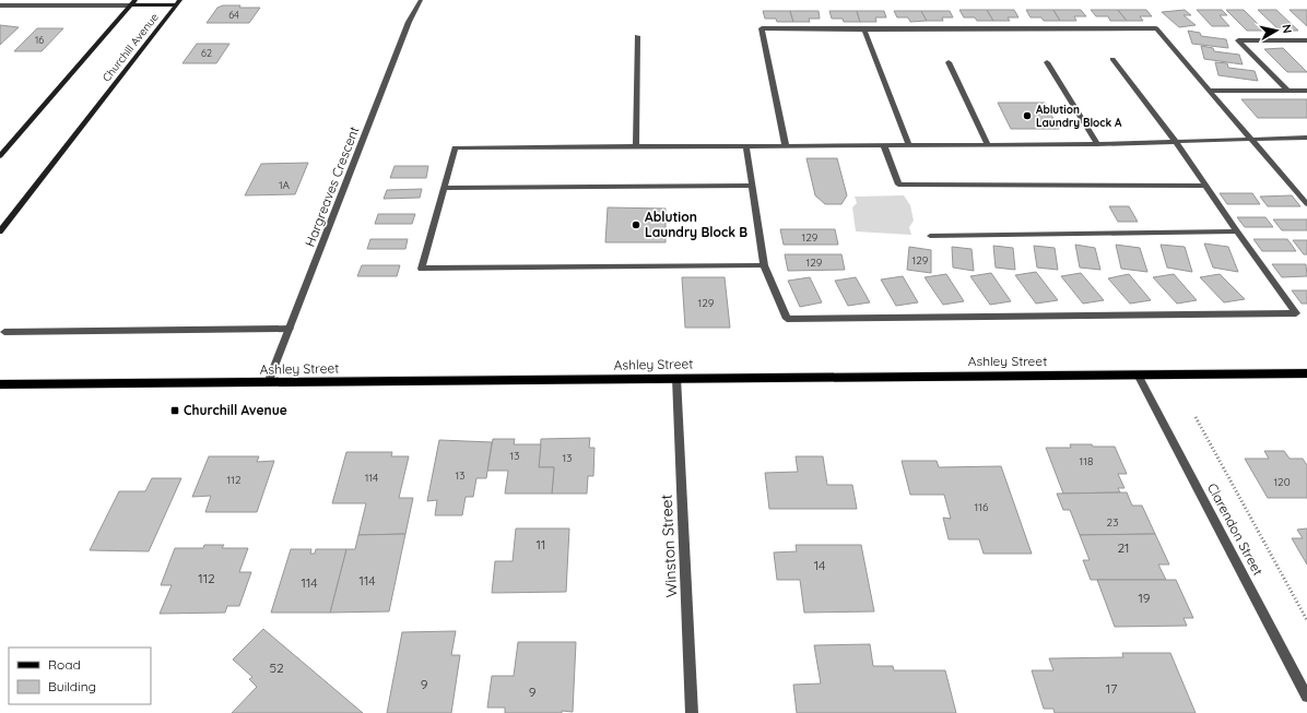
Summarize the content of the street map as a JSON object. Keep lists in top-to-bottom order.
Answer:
{
  "streets": {
    "main road": ["Churchill Avenue", "Ashley Street"],
    "street": ["Hargreaves Crescent", "Clarendon Street", "Winston Street"]
  },
  "crossings": [
    ["Hargreaves Crescent", "Ashley Street"],
    ["Ashley Street", "Clarendon Street"],
    ["Ashley Street", "Winston Street"]
  ],
  "places": {
    "other": ["Ablution Laundry Block A", "Ablution Laundry Block B"],
    "transit": ["Churchill Avenue"]
  },
  "house_numbers": [
    "64",
    "16",
    "62",
    "1A",
    "129",
    "129",
    "129",
    "129",
    "13",
    "13",
    "118",
    "13",
    "114",
    "112",
    "120",
    "116",
    "23",
    "11",
    "21",
    "14",
    "112",
    "114",
    "114",
    "19",
    "52",
    "9",
    "17",
    "9"
  ],
  "legend": ["Road", "Building"],
  "north": "right"
}
